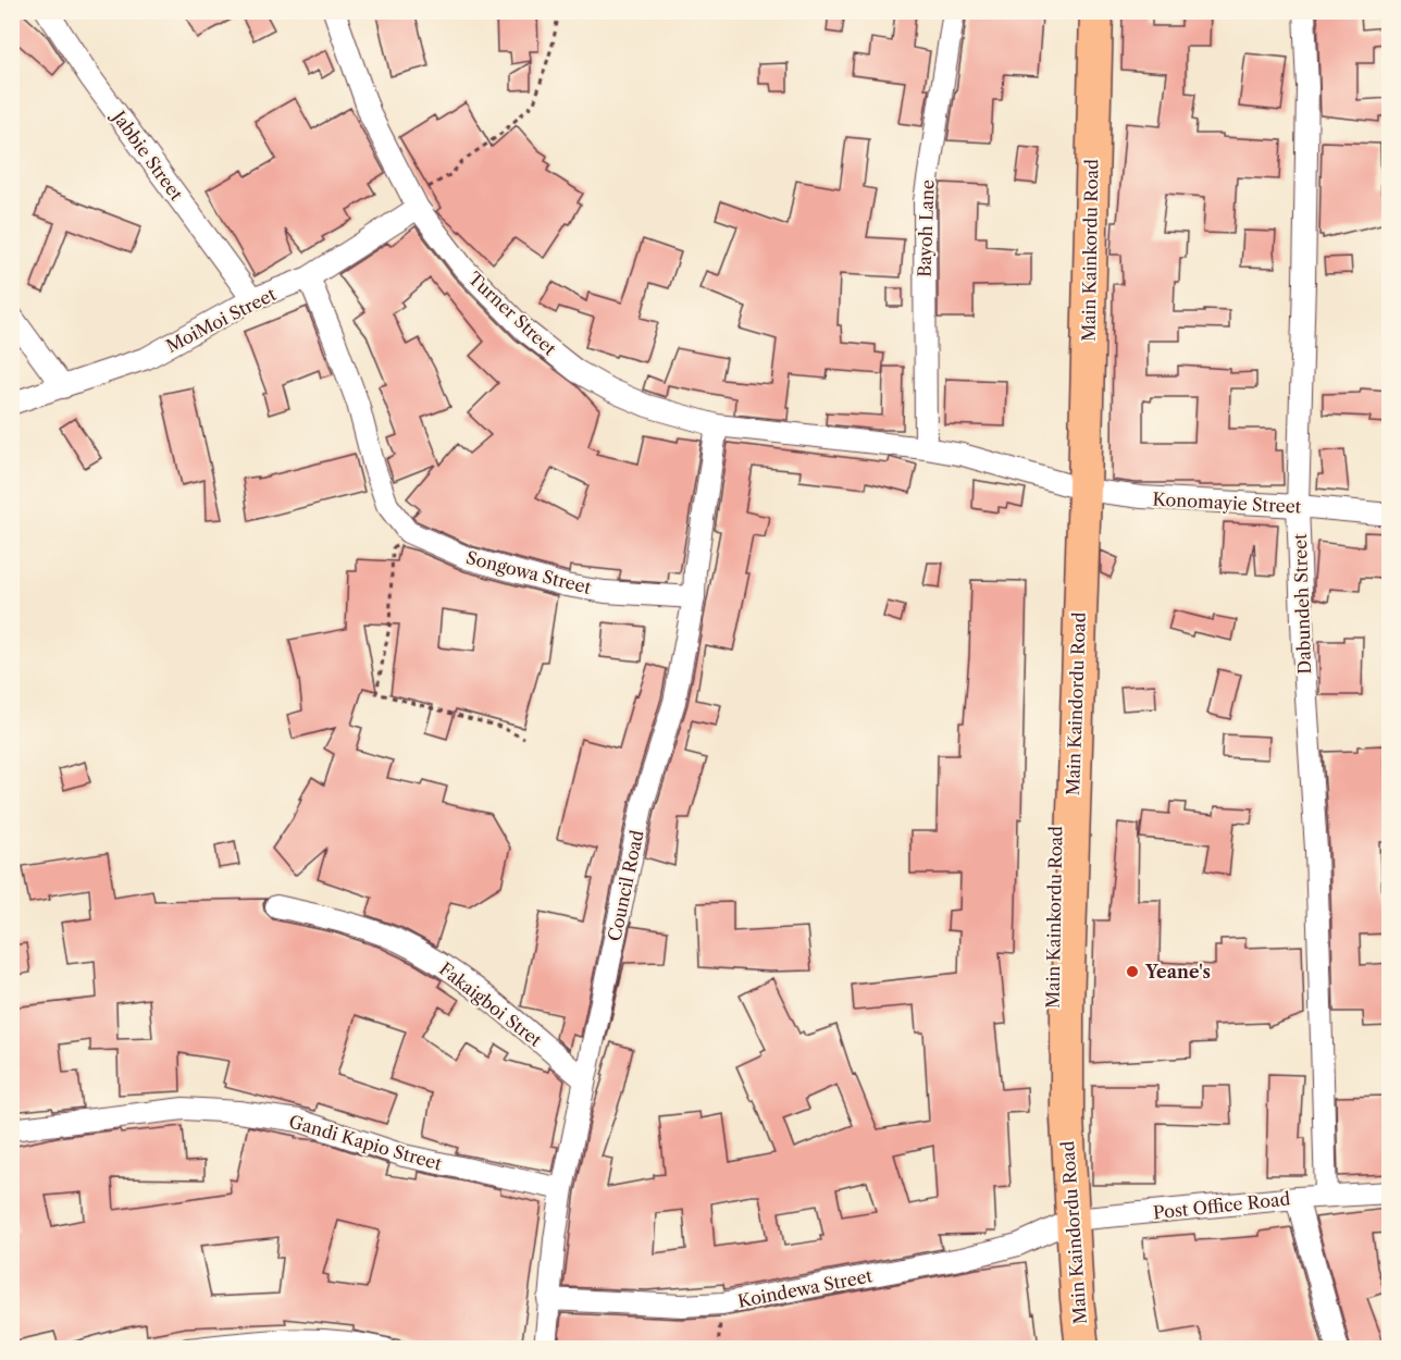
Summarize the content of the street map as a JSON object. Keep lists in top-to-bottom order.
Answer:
{
  "streets": {
    "main road": ["Main Kainkordu Road", "Main Kaindordu Road"],
    "street": [
      "Jabbie Street",
      "Bayoh Lane",
      "Turner Street",
      "MoiMoi Street",
      "Konomayie Street",
      "Songowa Street",
      "Dabundeh Street",
      "Council Road",
      "Fakaigboi Stret",
      "Gandi Kapio Street",
      "Post Office Road",
      "Koindewa Street"
    ]
  },
  "crossings": [
    ["Jabbie Street", "MoiMoi Street"],
    ["Bayoh Lane", "Turner Street"],
    ["Main Kainkordu Road", "Turner Street"],
    ["Main Kainkordu Road", "Konomayie Street"],
    ["Main Kainkordu Road", "Main Kaindordu Road"],
    ["Turner Street", "MoiMoi Street"],
    ["Turner Street", "Konomayie Street"],
    ["Turner Street", "Main Kaindordu Road"],
    ["Turner Street", "Council Road"],
    ["MoiMoi Street", "Songowa Street"],
    ["Konomayie Street", "Dabundeh Street"],
    ["Konomayie Street", "Main Kaindordu Road"],
    ["Songowa Street", "Council Road"],
    ["Dabundeh Street", "Post Office Road"],
    ["Main Kaindordu Road", "Post Office Road"],
    ["Main Kaindordu Road", "Koindewa Street"],
    ["Council Road", "Fakaigboi Stret"],
    ["Council Road", "Gandi Kapio Street"],
    ["Council Road", "Koindewa Street"],
    ["Post Office Road", "Koindewa Street"]
  ],
  "places": ["Yeane's"]
}
